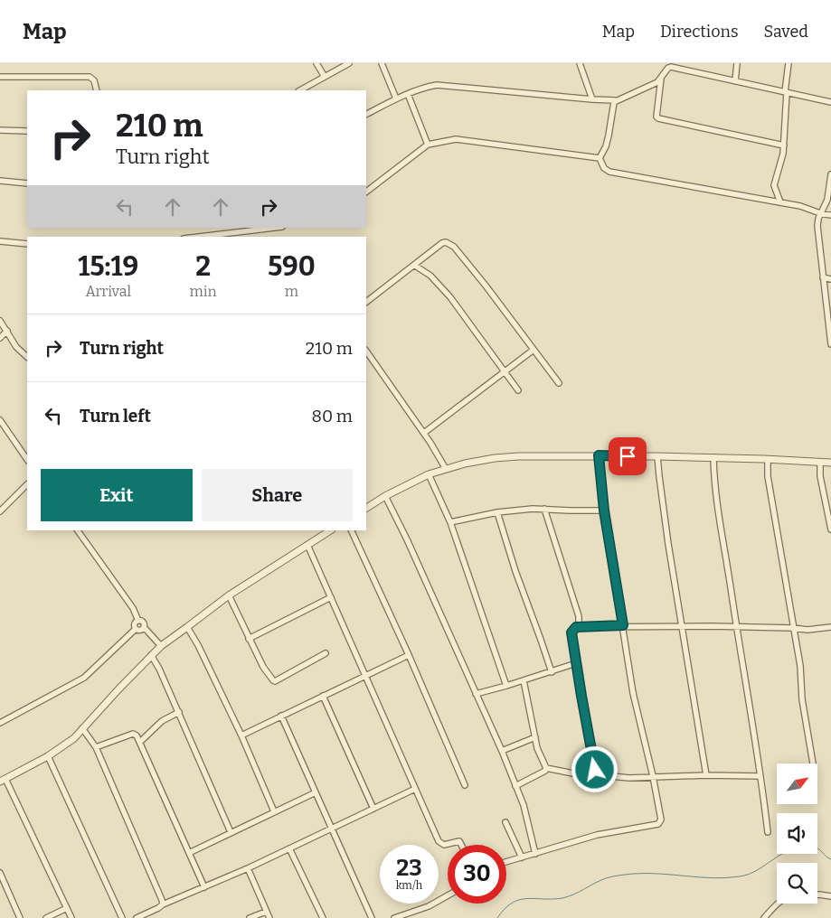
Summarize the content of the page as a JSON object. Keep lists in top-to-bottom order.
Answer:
{
  "north": "top right",
  "page": {
    "header": "Map",
    "nav": ["Map", "Directions", "Saved"],
    "turn": ["210 m", "Turn right"],
    "eta": [
      "15:19",
      "Arrival",
      "2",
      "min",
      "590",
      "m"
    ],
    "list": [
      {
        "name": "Turn right",
        "value": "210 m"
      },
      {
        "name": "Turn left",
        "value": "80 m"
      }
    ],
    "buttons": ["Exit", "Share"],
    "speed": "23 km/h",
    "limit": "30"
  }
}
